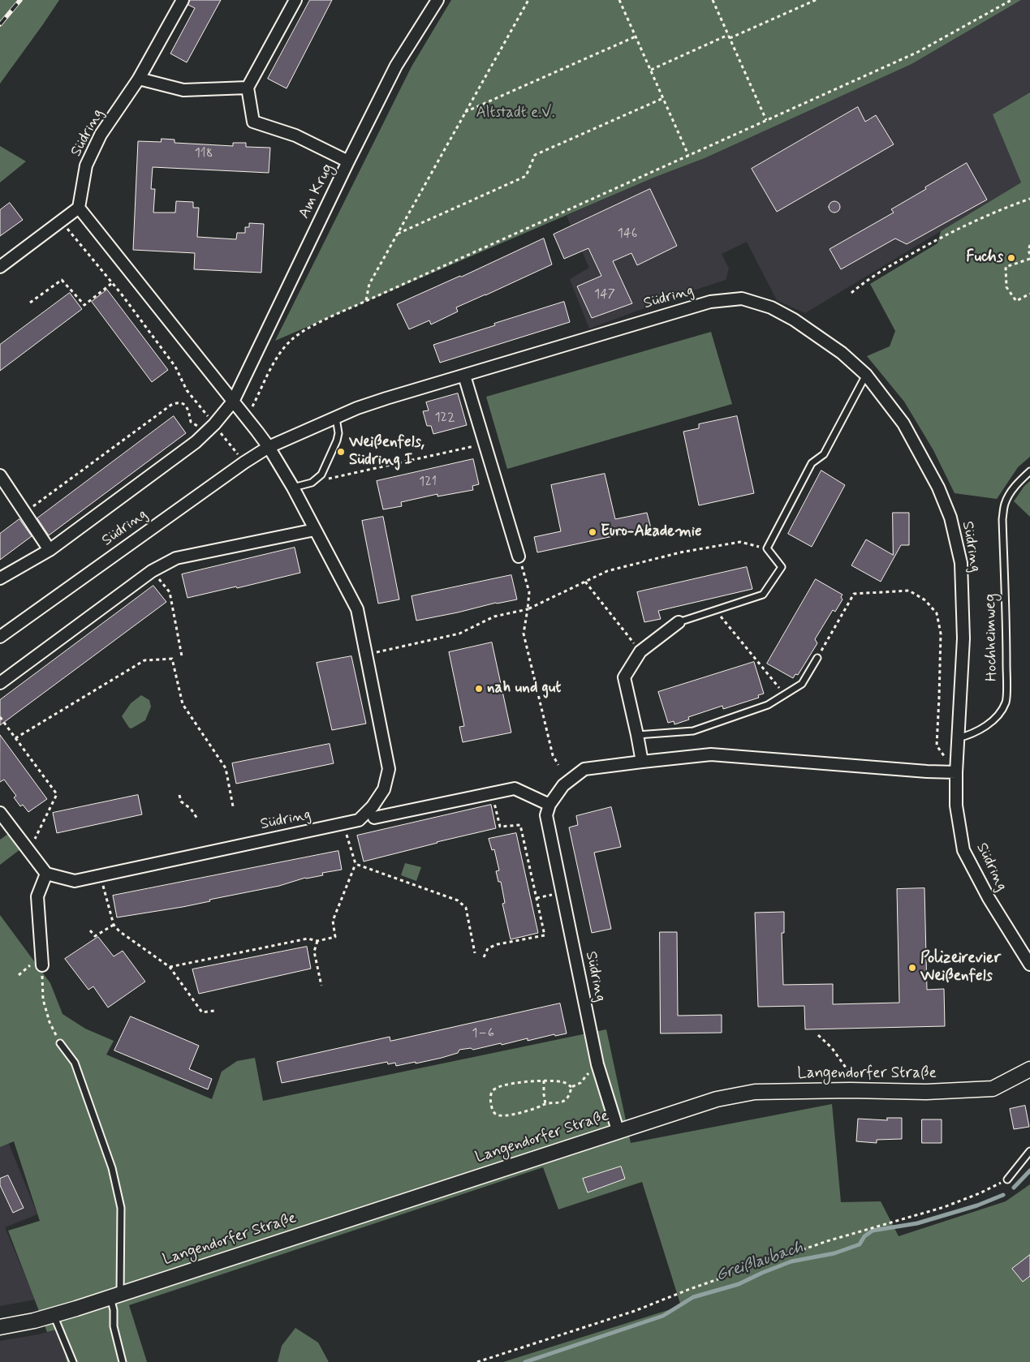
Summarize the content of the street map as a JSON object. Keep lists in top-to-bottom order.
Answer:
{
  "streets": {
    "street": ["Südring", "Am Krug", "Langendorfer Straße"],
    "lane": ["Hochheimweg"]
  },
  "crossings": [
    ["Südring", "Am Krug"],
    ["Südring", "Hochheimweg"],
    ["Südring", "Langendorfer Straße"]
  ],
  "water": ["Greißlaubach"],
  "parks": ["Altstadt e.V."],
  "places": [
    "Fuchs",
    "Weißenfels, Südring I",
    "Euro-Akademie",
    "nah und gut",
    "Polizeirevier Weißenfels"
  ],
  "house_numbers": [
    "118",
    "146",
    "147",
    "122",
    "121",
    "1–6"
  ]
}
